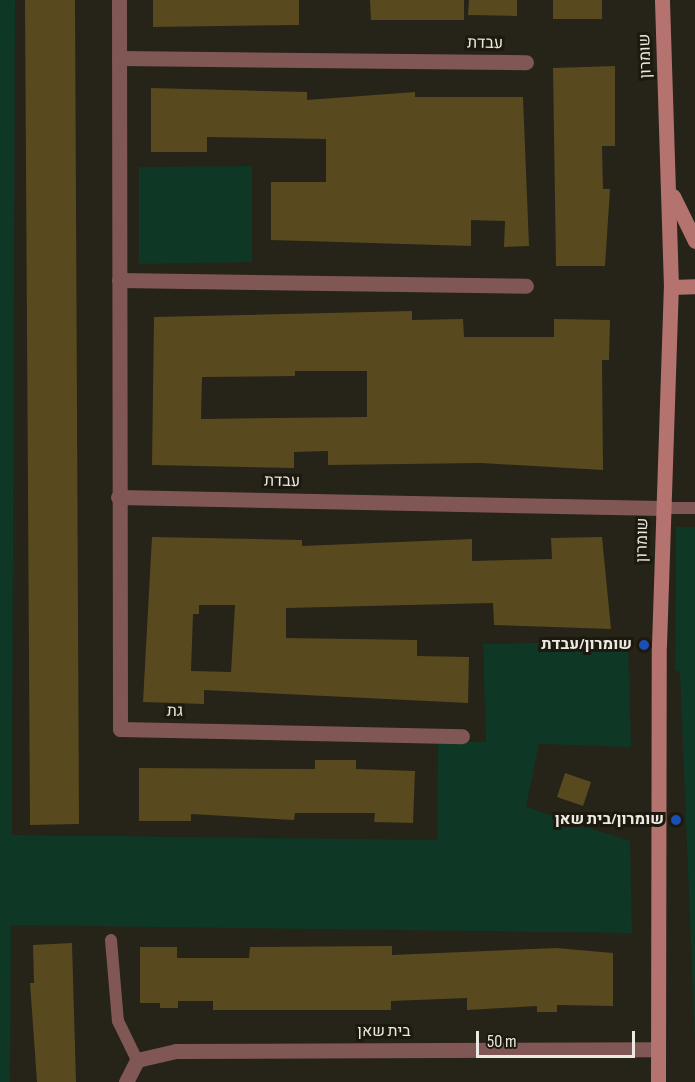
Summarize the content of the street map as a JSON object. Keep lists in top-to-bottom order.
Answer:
{
  "streets": {
    "street": [
      "עבדת",
      "שומרון",
      "גת",
      "בית שאן"
    ]
  },
  "crossings": [
    ["עבדת", "שומרון"],
    ["עבדת", "גת"],
    ["שומרון", "בית שאן"]
  ],
  "places": ["שומרון/עבדת", "שומרון/בית שאן"],
  "scale_bar": "50 m"
}
